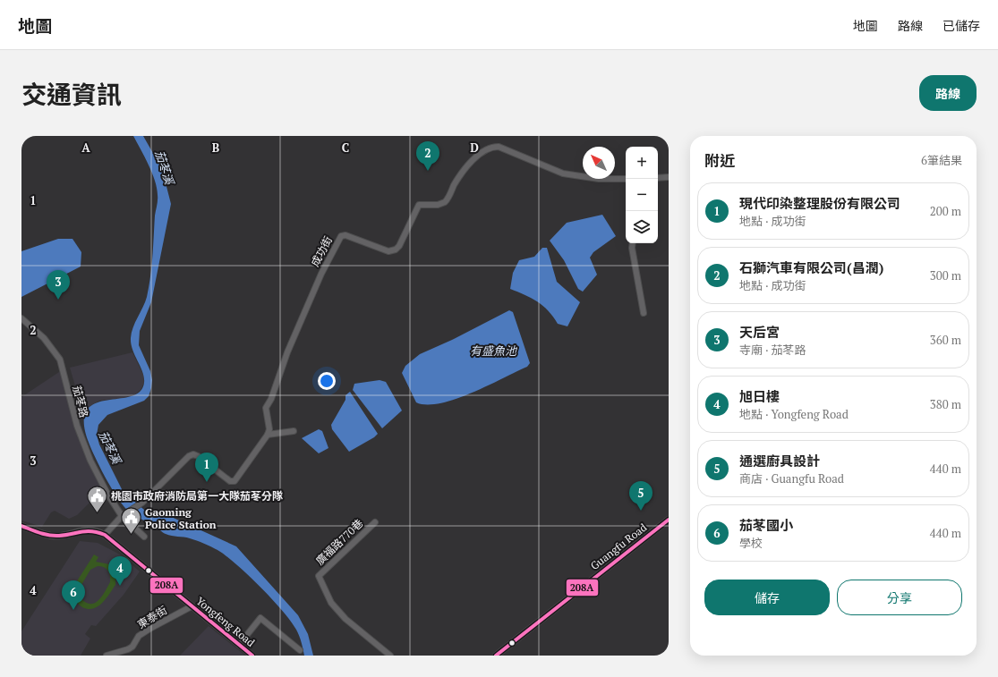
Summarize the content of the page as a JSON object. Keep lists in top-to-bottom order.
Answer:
{
  "streets": {
    "street": [
      "成功街",
      "茄苳路",
      "廣福路770巷",
      "Guangfu Road",
      "東泰街",
      "Yongfeng Road"
    ]
  },
  "crossings": [
    ["東泰街", "Yongfeng Road"]
  ],
  "water": ["茄苳溪", "有盛魚池"],
  "places": {
    "public building": ["桃園市政府消防局第一大隊茄苳分隊", "Gaoming Police Station"]
  },
  "lines": ["transit line 208A"],
  "north": "top left",
  "page": {
    "header": "地圖",
    "nav": ["地圖", "路線", "已儲存"],
    "title": "交通資訊",
    "buttons": [
      "路線",
      ["儲存", "分享"]
    ],
    "heading": ["附近", "6筆結果"],
    "pins": [
      "2",
      "3",
      "1",
      "5",
      "4",
      "6"
    ],
    "map_buttons": ["+", "−"],
    "list": [
      {
        "mark": "1",
        "name": "現代印染整理股份有限公司",
        "note": "地點 · 成功街",
        "value": "200 m"
      },
      {
        "mark": "2",
        "name": "石獅汽車有限公司(昌潤)",
        "note": "地點 · 成功街",
        "value": "300 m"
      },
      {
        "mark": "3",
        "name": "天后宮",
        "note": "寺廟 · 茄苳路",
        "value": "360 m"
      },
      {
        "mark": "4",
        "name": "旭日樓",
        "note": "地點 · Yongfeng Road",
        "value": "380 m"
      },
      {
        "mark": "5",
        "name": "通選廚具設計",
        "note": "商店 · Guangfu Road",
        "value": "440 m"
      },
      {
        "mark": "6",
        "name": "茄苳國小",
        "note": "學校",
        "value": "440 m"
      }
    ]
  },
  "grid": {
    "columns": [
      "A",
      "B",
      "C",
      "D"
    ],
    "rows": [
      "1",
      "2",
      "3",
      "4"
    ]
  }
}
